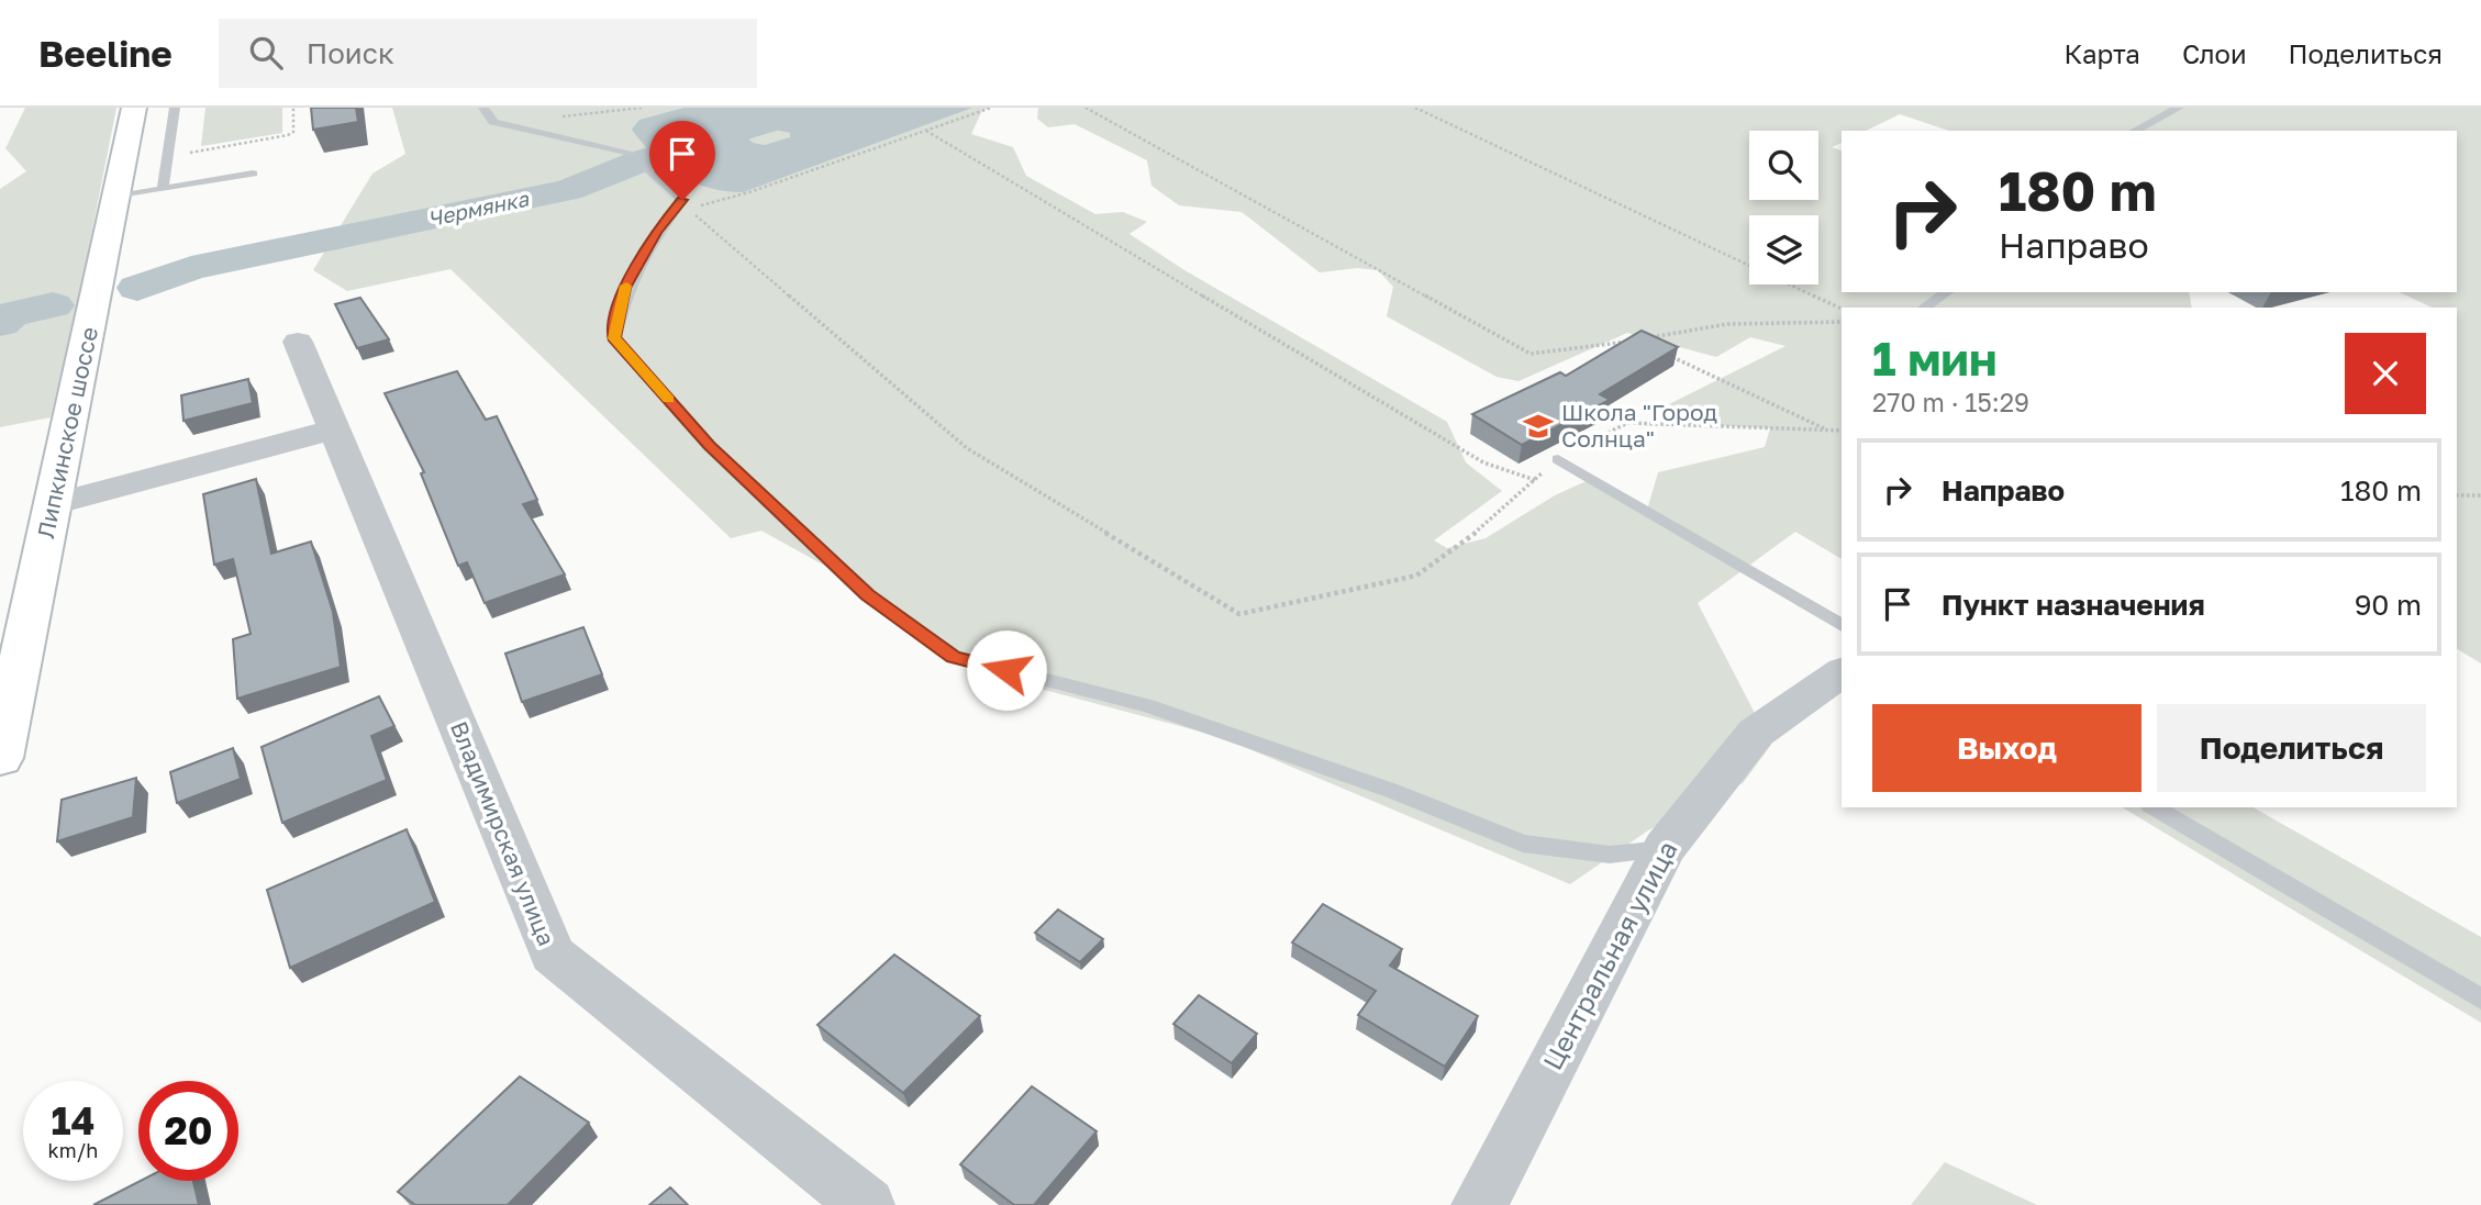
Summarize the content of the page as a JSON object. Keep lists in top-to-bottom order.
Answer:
{
  "streets": {
    "street": ["Липкинское шоссе", "Владимирская улица", "Центральная улица"]
  },
  "water": ["Чермянка"],
  "places": {
    "school or university": ["Школа \"Город Cолнца\""]
  },
  "page": {
    "header": "Beeline",
    "search": "Поиск",
    "nav": ["Карта", "Слои", "Поделиться"],
    "turn": ["180 m", "Направо"],
    "heading": ["1 мин", "270 m · 15:29"],
    "list": [
      {
        "name": "Направо",
        "value": "180 m"
      },
      {
        "name": "Пункт назначения",
        "value": "90 m"
      }
    ],
    "buttons": ["Выход", "Поделиться"],
    "speed": "14 km/h",
    "limit": "20"
  }
}
